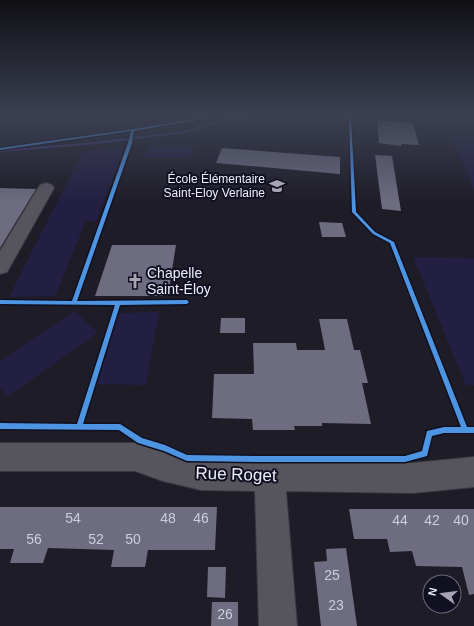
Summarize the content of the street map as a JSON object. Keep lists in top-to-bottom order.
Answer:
{
  "streets": {
    "street": ["Rue Roget"]
  },
  "places": {
    "school or university": ["École Élémentaire Saint-Eloy Verlaine"],
    "church": ["Chapelle Saint-Éloy"]
  },
  "house_numbers": [
    "54",
    "48",
    "46",
    "44",
    "42",
    "40",
    "56",
    "52",
    "50",
    "25",
    "23",
    "26"
  ],
  "north": "left"
}
